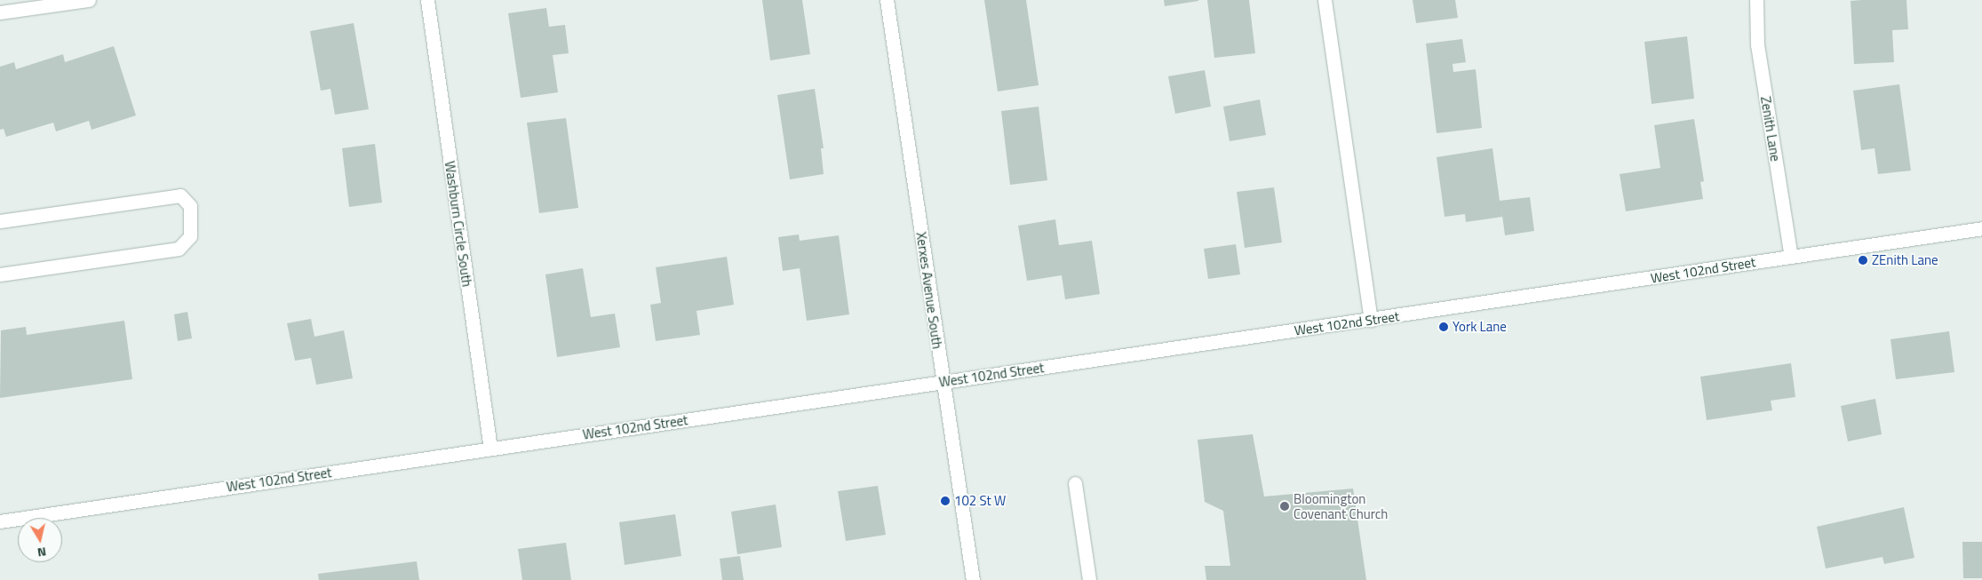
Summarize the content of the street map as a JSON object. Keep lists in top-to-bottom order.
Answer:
{
  "streets": {
    "street": [
      "Zenith Lane",
      "Washburn Circle South",
      "West 102nd Street",
      "Xerxes Avenue South"
    ]
  },
  "crossings": [
    ["Zenith Lane", "West 102nd Street"],
    ["Washburn Circle South", "West 102nd Street"],
    ["West 102nd Street", "Xerxes Avenue South"]
  ],
  "places": [
    "ZEnith Lane",
    "York Lane",
    "102 St W",
    "Bloomington Covenant Church"
  ],
  "north": "bottom"
}
